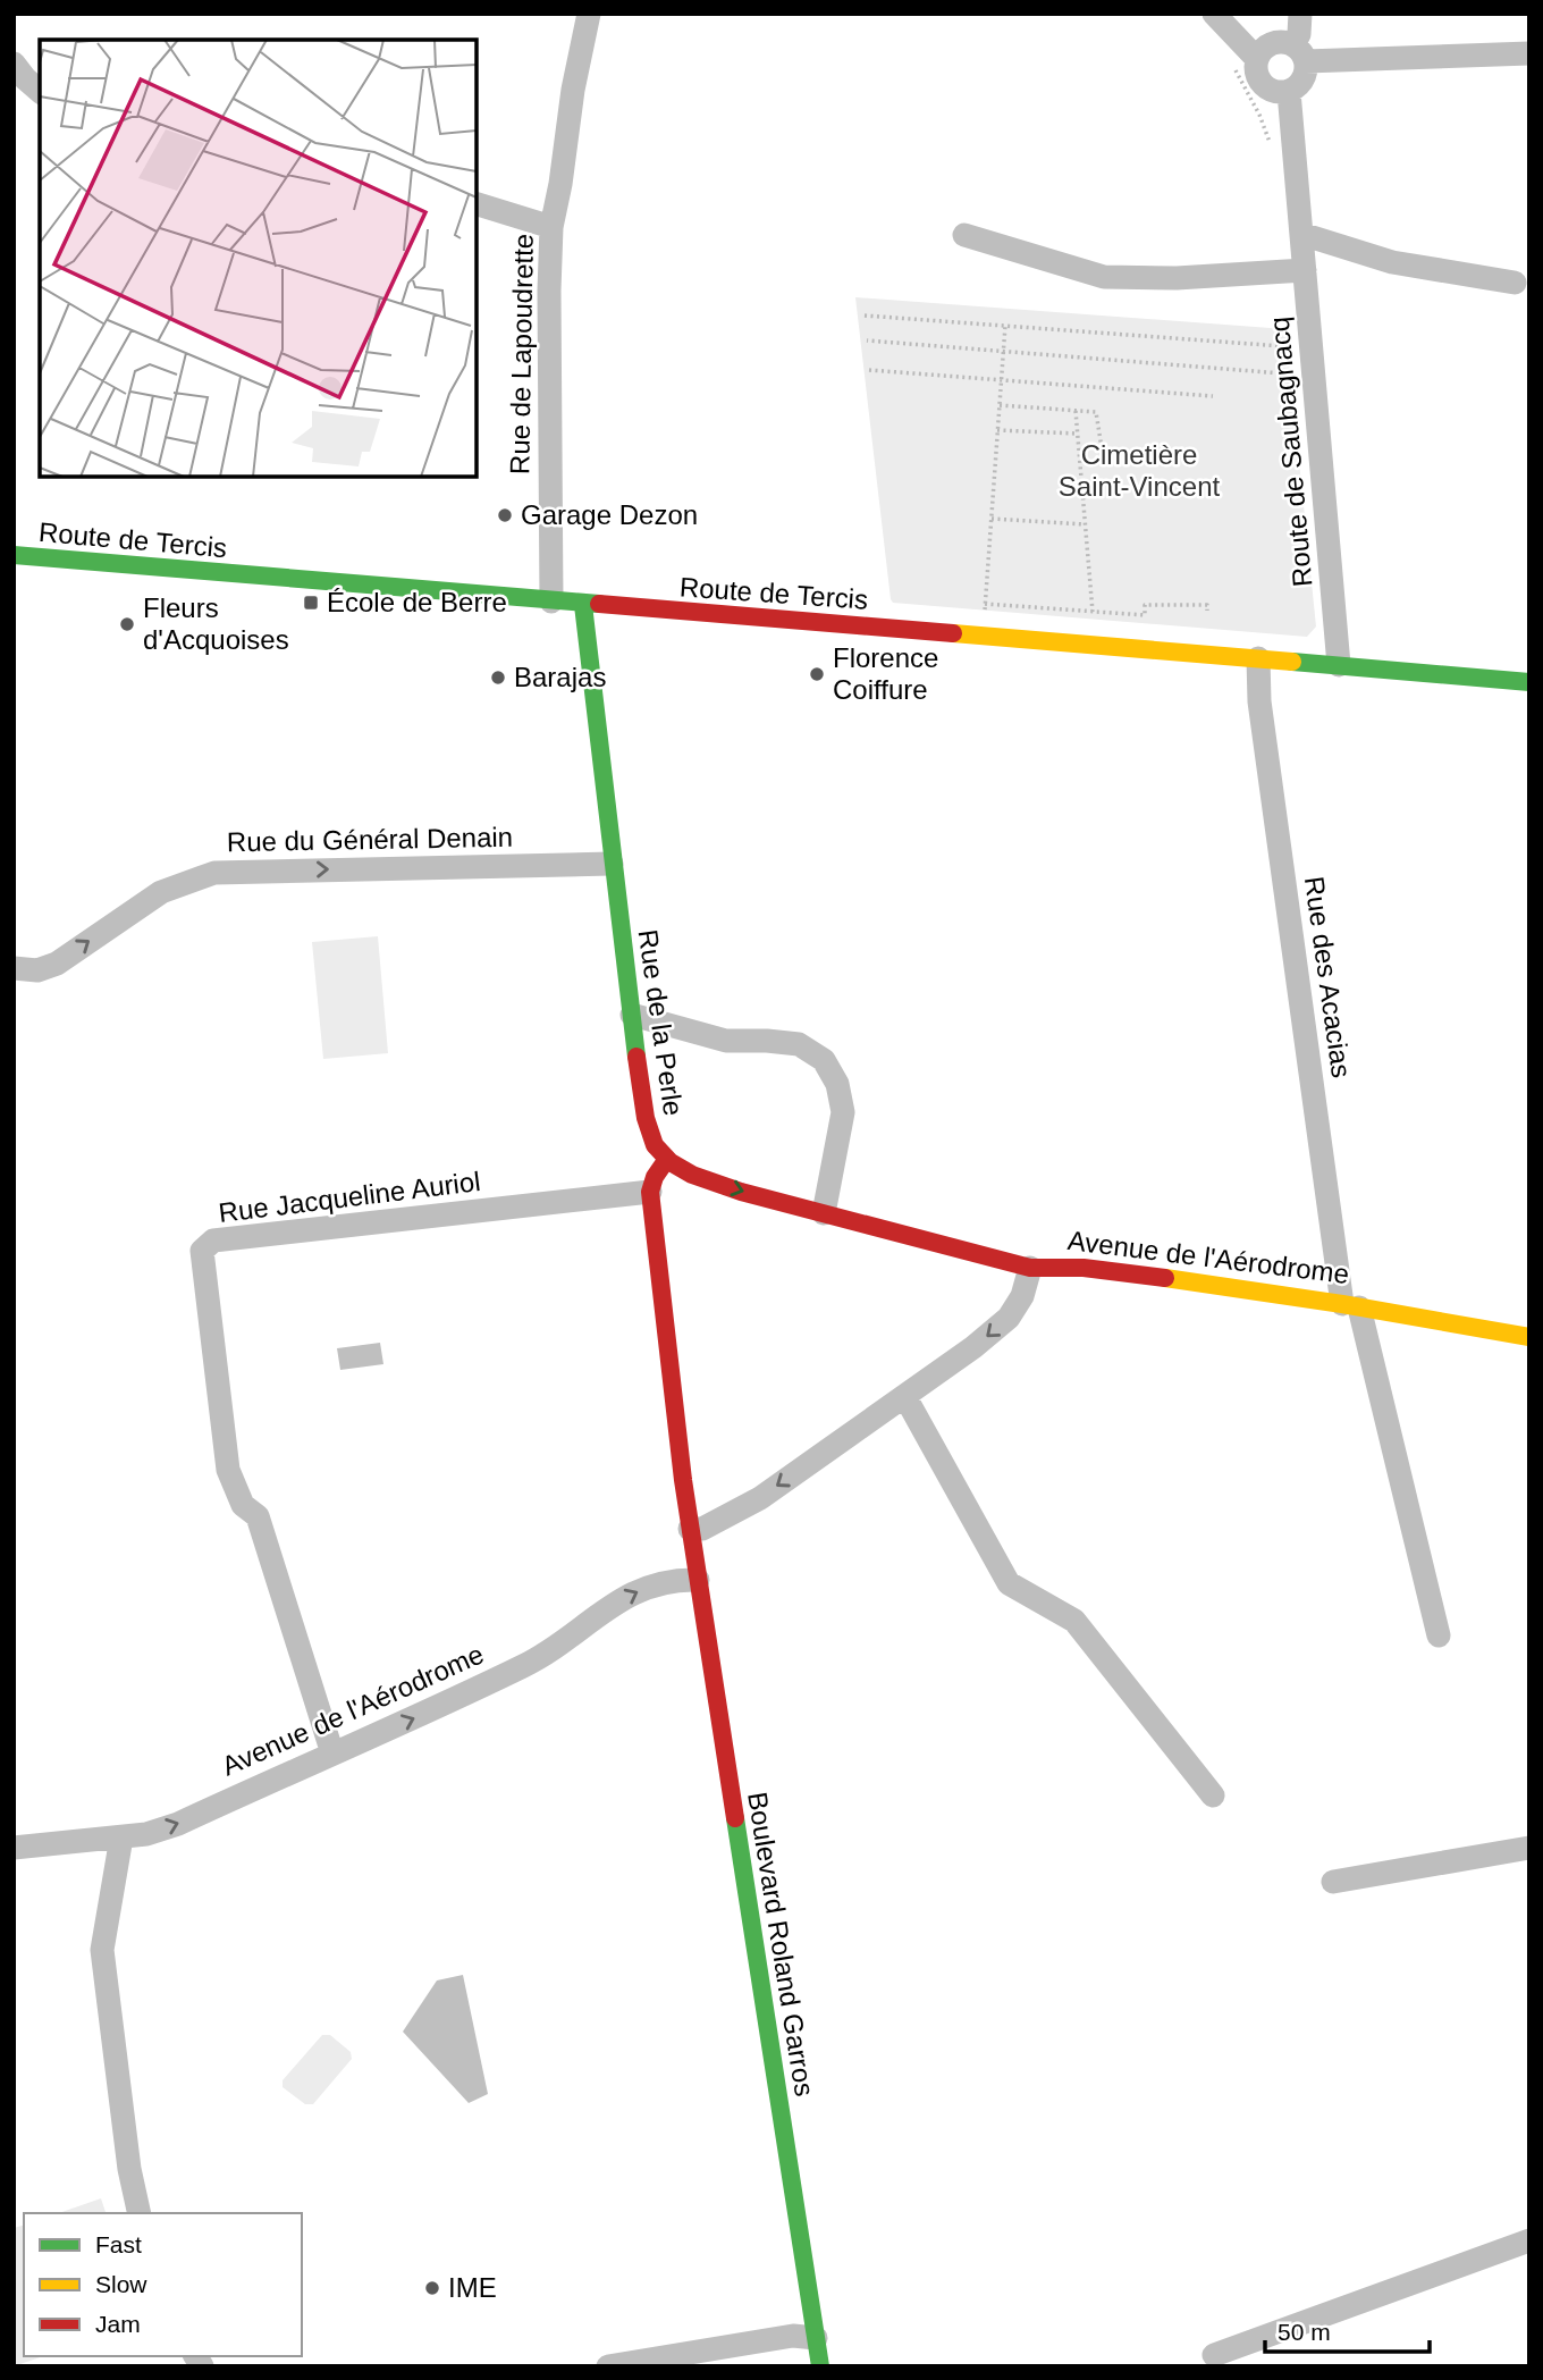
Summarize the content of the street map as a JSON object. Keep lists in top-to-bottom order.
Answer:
{
  "streets": {
    "street": [
      "Rue de Lapoudrette",
      "Route de Saubagnacq",
      "Route de Tercis",
      "Rue du Général Denain",
      "Rue des Acacias",
      "Rue de la Perle",
      "Rue Jacqueline Auriol",
      "Avenue de l'Aérodrome",
      "Boulevard Roland Garros"
    ]
  },
  "crossings": [
    ["Rue de Lapoudrette", "Route de Tercis"],
    ["Route de Saubagnacq", "Route de Tercis"],
    ["Route de Tercis", "Rue des Acacias"],
    ["Route de Tercis", "Rue de la Perle"],
    ["Rue du Général Denain", "Rue de la Perle"],
    ["Rue des Acacias", "Avenue de l'Aérodrome"],
    ["Rue de la Perle", "Avenue de l'Aérodrome"],
    ["Rue Jacqueline Auriol", "Avenue de l'Aérodrome"],
    ["Avenue de l'Aérodrome", "Boulevard Roland Garros"]
  ],
  "one_way": ["Rue du Général Denain"],
  "parks": ["Cimetière Saint-Vincent"],
  "places": {
    "other": [
      "Garage Dezon",
      "Fleurs d'Acquoises",
      "Florence Coiffure",
      "Barajas",
      "IME"
    ],
    "transit": ["École de Berre"]
  },
  "legend": ["Fast", "Slow", "Jam"],
  "scale_bar": "50 m"
}
